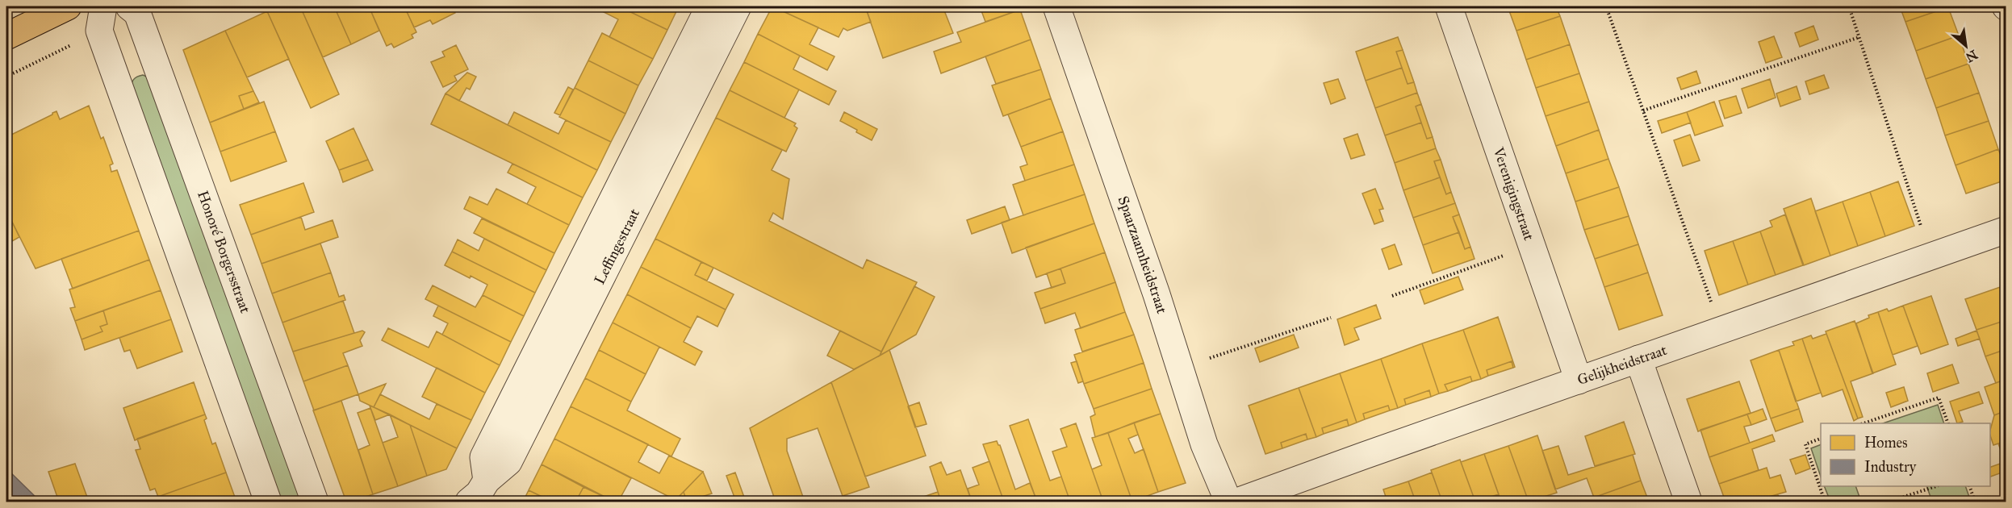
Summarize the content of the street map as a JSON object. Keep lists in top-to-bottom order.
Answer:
{
  "streets": {
    "street": [
      "Verenigingstraat",
      "Leffingestraat",
      "Honoré Borgersstraat",
      "Spaarzaamheidstraat",
      "Gelijkheidstraat"
    ]
  },
  "crossings": [
    ["Verenigingstraat", "Gelijkheidstraat"]
  ],
  "legend": ["Homes", "Industry"],
  "north": "bottom right"
}
